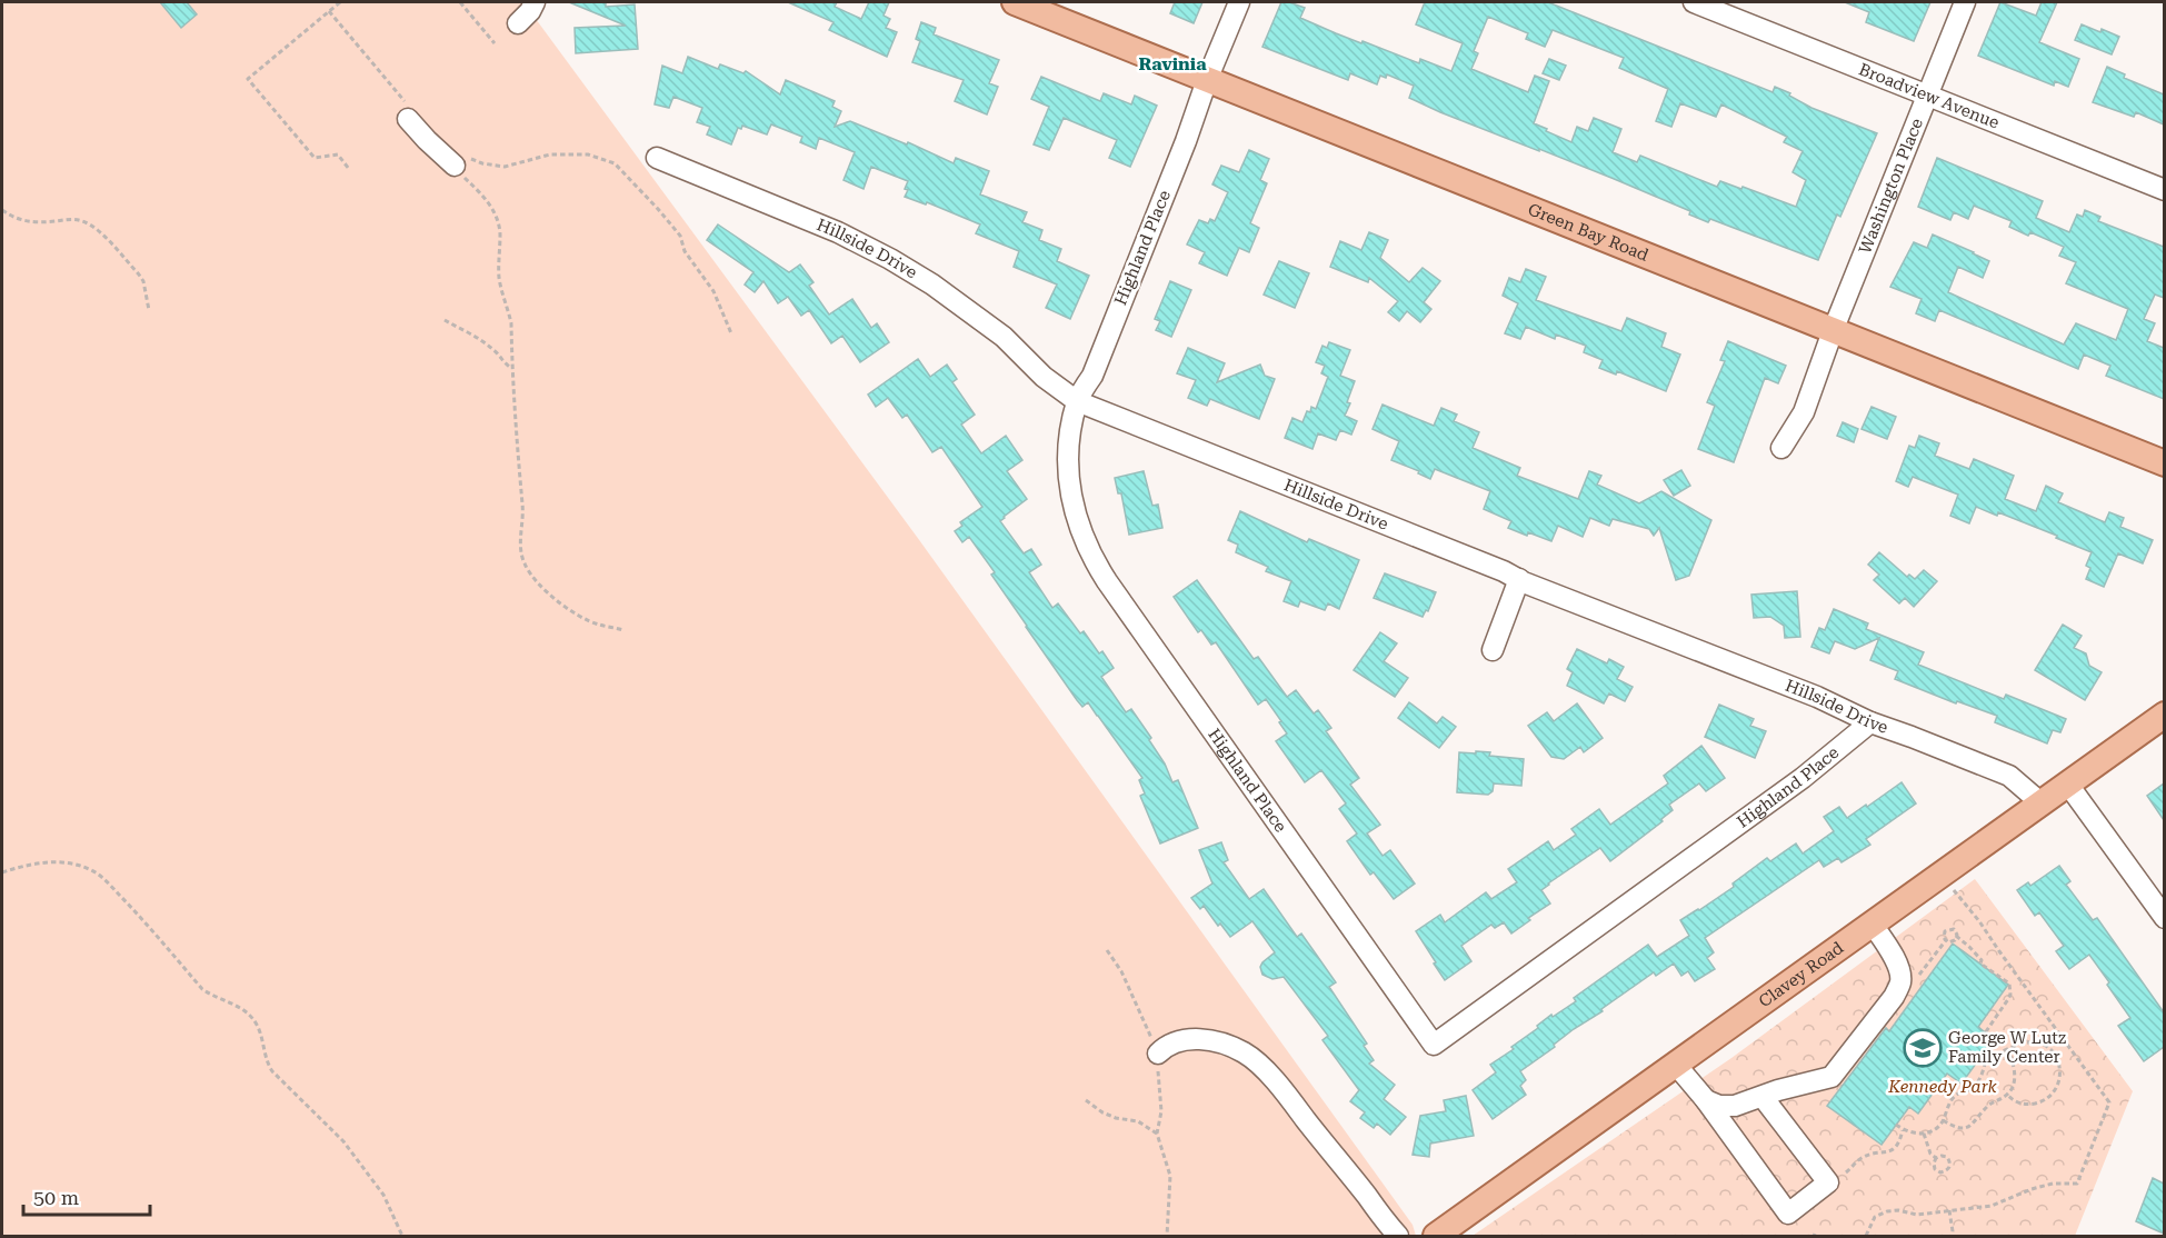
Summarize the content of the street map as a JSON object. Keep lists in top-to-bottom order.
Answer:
{
  "streets": {
    "main road": ["Green Bay Road", "Clavey Road"],
    "street": [
      "Broadview Avenue",
      "Washington Place",
      "Highland Place",
      "Hillside Drive"
    ]
  },
  "crossings": [
    ["Broadview Avenue", "Washington Place"],
    ["Washington Place", "Green Bay Road"],
    ["Green Bay Road", "Highland Place"],
    ["Highland Place", "Hillside Drive"],
    ["Hillside Drive", "Clavey Road"]
  ],
  "districts": ["Ravinia"],
  "parks": ["Kennedy Park"],
  "places": {
    "school or university": ["George W Lutz Family Center"]
  },
  "scale_bar": "50 m"
}
